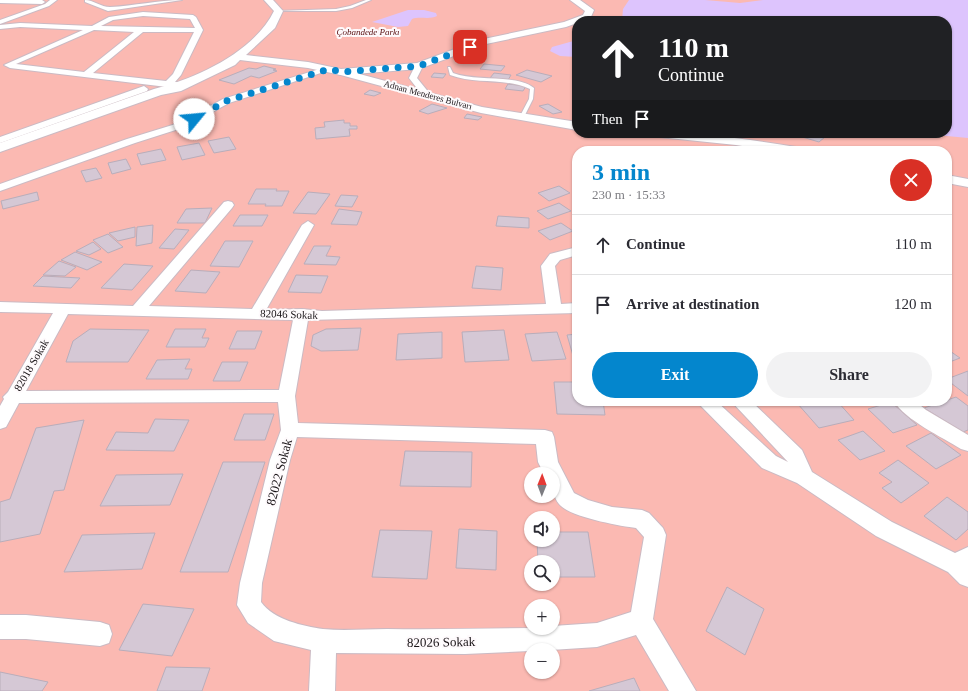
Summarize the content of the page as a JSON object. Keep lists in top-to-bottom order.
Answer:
{
  "streets": {
    "main road": ["Adnan Menderes Bulvarı"],
    "street": [
      "82046 Sokak",
      "82018 Sokak",
      "82022 Sokak",
      "82026 Sokak"
    ]
  },
  "crossings": [
    ["82046 Sokak", "82018 Sokak"],
    ["82046 Sokak", "82022 Sokak"],
    ["82022 Sokak", "82026 Sokak"]
  ],
  "parks": ["Çobandede Parkı"],
  "north": "top",
  "page": {
    "turn": ["110 m", "Continue"],
    "then": "Then",
    "heading": ["3 min", "230 m · 15:33"],
    "list": [
      {
        "name": "Continue",
        "value": "110 m"
      },
      {
        "name": "Arrive at destination",
        "value": "120 m"
      }
    ],
    "buttons": ["Exit", "Share"],
    "map_buttons": ["+", "−"]
  }
}
